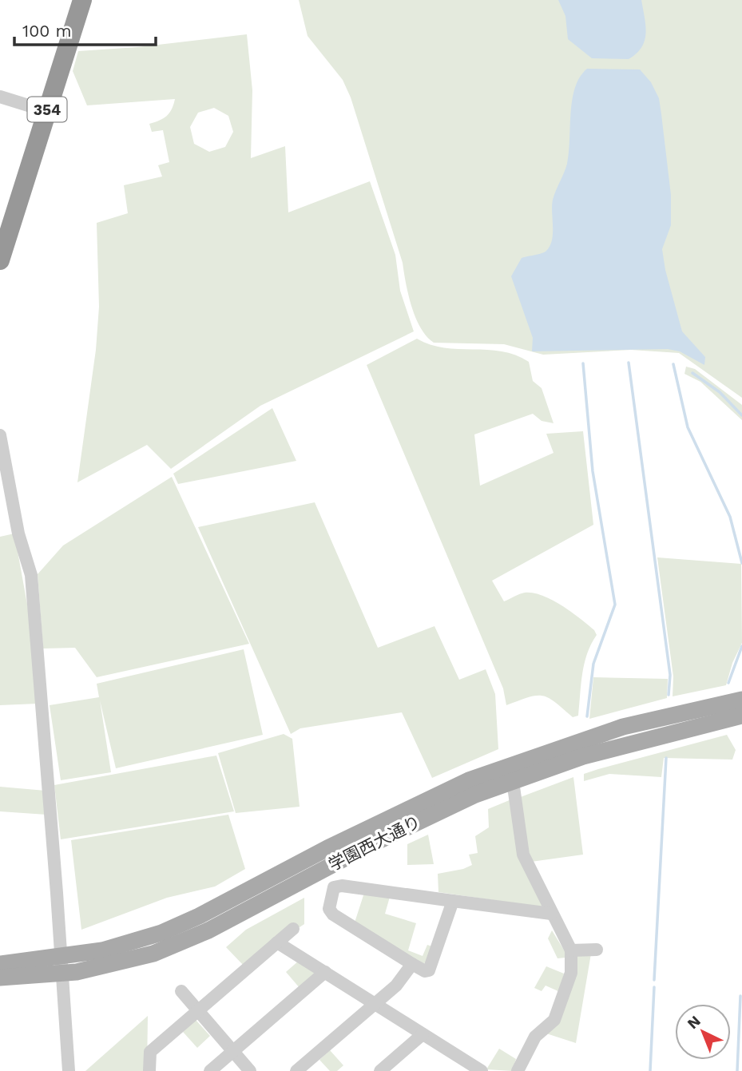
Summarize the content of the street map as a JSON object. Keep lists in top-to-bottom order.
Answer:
{
  "streets": {
    "highway": ["354"],
    "main road": ["学園西大通り"]
  },
  "scale_bar": "100 m",
  "north": "top left"
}
